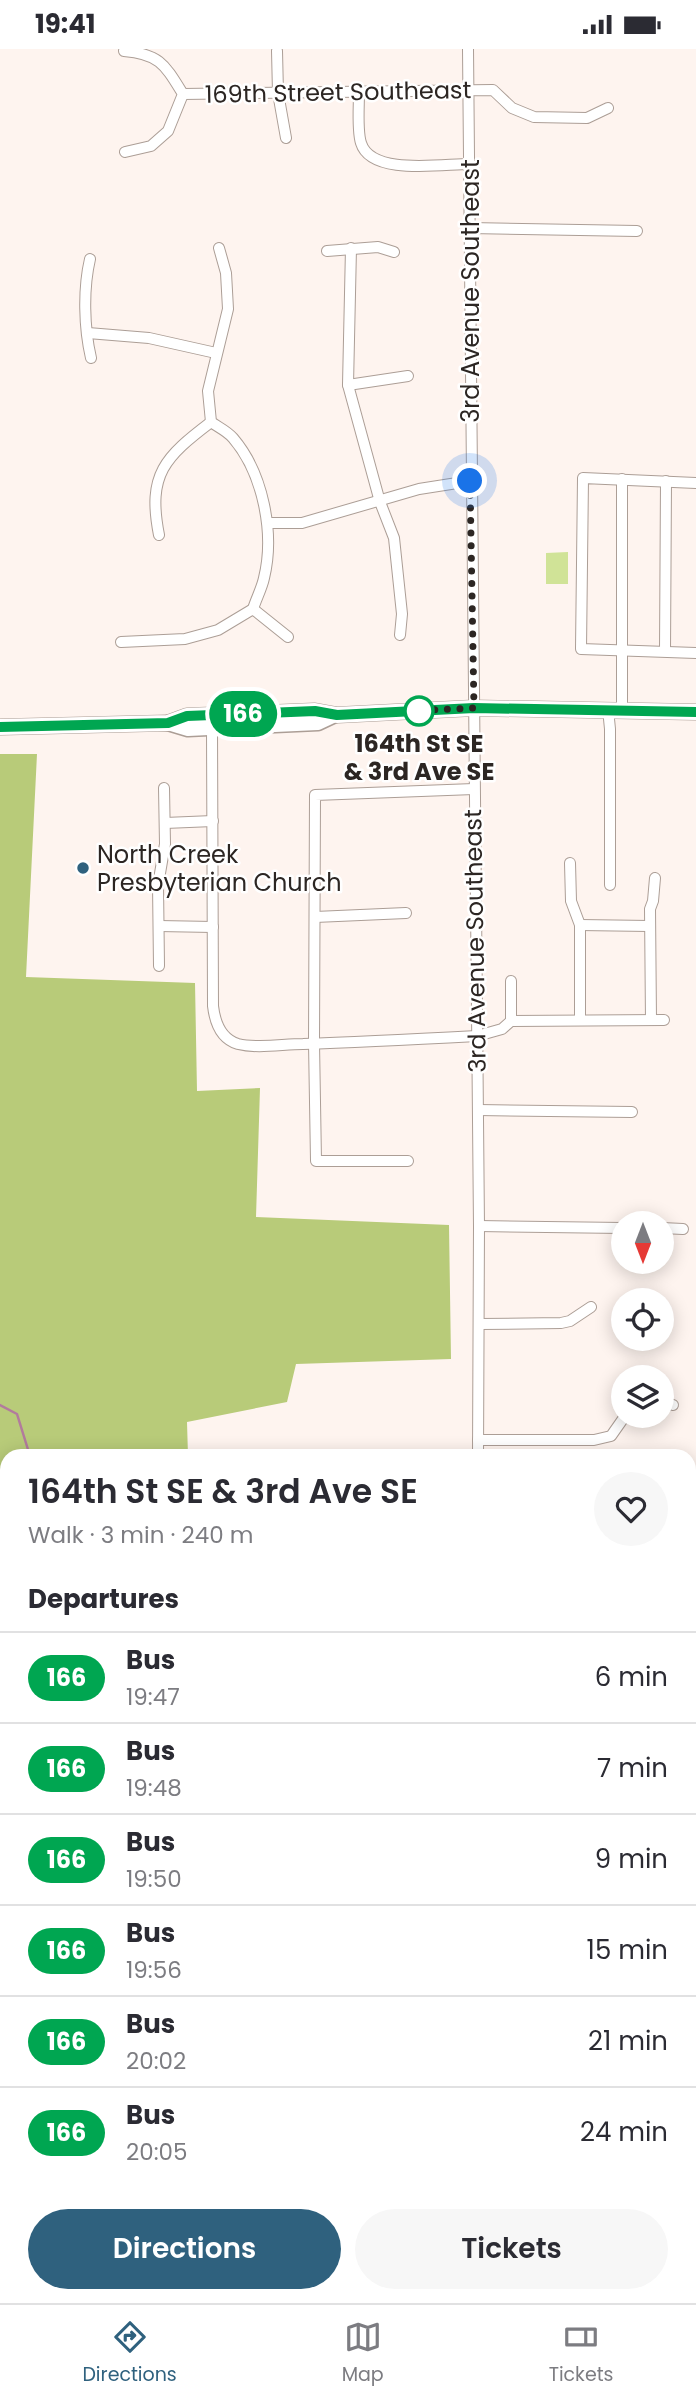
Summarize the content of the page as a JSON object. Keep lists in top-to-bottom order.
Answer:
{
  "streets": {
    "street": ["169th Street Southeast", "3rd Avenue Southeast"]
  },
  "crossings": [
    ["169th Street Southeast", "3rd Avenue Southeast"]
  ],
  "places": ["164th St SE & 3rd Ave SE", "North Creek Presbyterian Church"],
  "lines": ["bus line 166"],
  "north": "bottom",
  "page": {
    "status": "19:41",
    "on_map": "166",
    "heading": [
      ["164th St SE & 3rd Ave SE", "Walk · 3 min · 240 m"],
      "Departures"
    ],
    "list": [
      {
        "mark": "166",
        "name": "Bus",
        "note": "19:47",
        "value": "6 min"
      },
      {
        "mark": "166",
        "name": "Bus",
        "note": "19:48",
        "value": "7 min"
      },
      {
        "mark": "166",
        "name": "Bus",
        "note": "19:50",
        "value": "9 min"
      },
      {
        "mark": "166",
        "name": "Bus",
        "note": "19:56",
        "value": "15 min"
      },
      {
        "mark": "166",
        "name": "Bus",
        "note": "20:02",
        "value": "21 min"
      },
      {
        "mark": "166",
        "name": "Bus",
        "note": "20:05",
        "value": "24 min"
      }
    ],
    "buttons": ["Directions", "Tickets"],
    "tabs": ["Directions", "Map", "Tickets"]
  }
}
